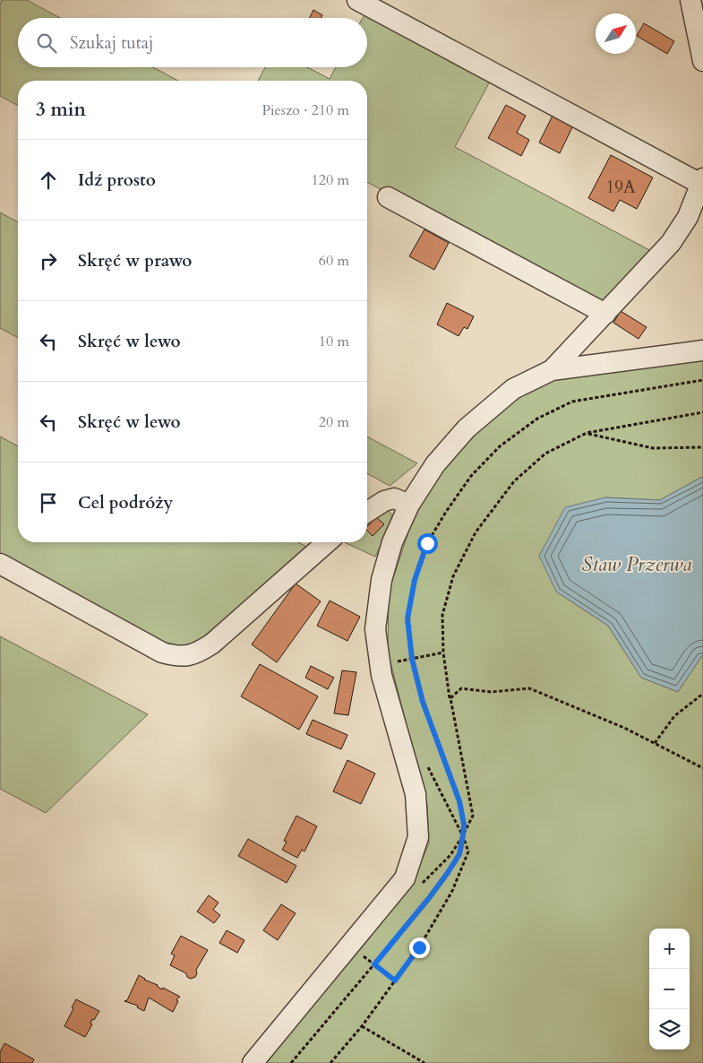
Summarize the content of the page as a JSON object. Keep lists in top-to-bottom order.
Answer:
{
  "water": ["Staw Przerwa"],
  "house_numbers": ["19A"],
  "north": "top right",
  "page": {
    "search": "Szukaj tutaj",
    "heading": ["3 min", "Pieszo · 210 m"],
    "list": [
      ["Idź prosto", "120 m"],
      ["Skręć w prawo", "60 m"],
      ["Skręć w lewo", "10 m"],
      ["Skręć w lewo", "20 m"],
      "Cel podróży"
    ],
    "map_buttons": ["+", "−"]
  }
}
